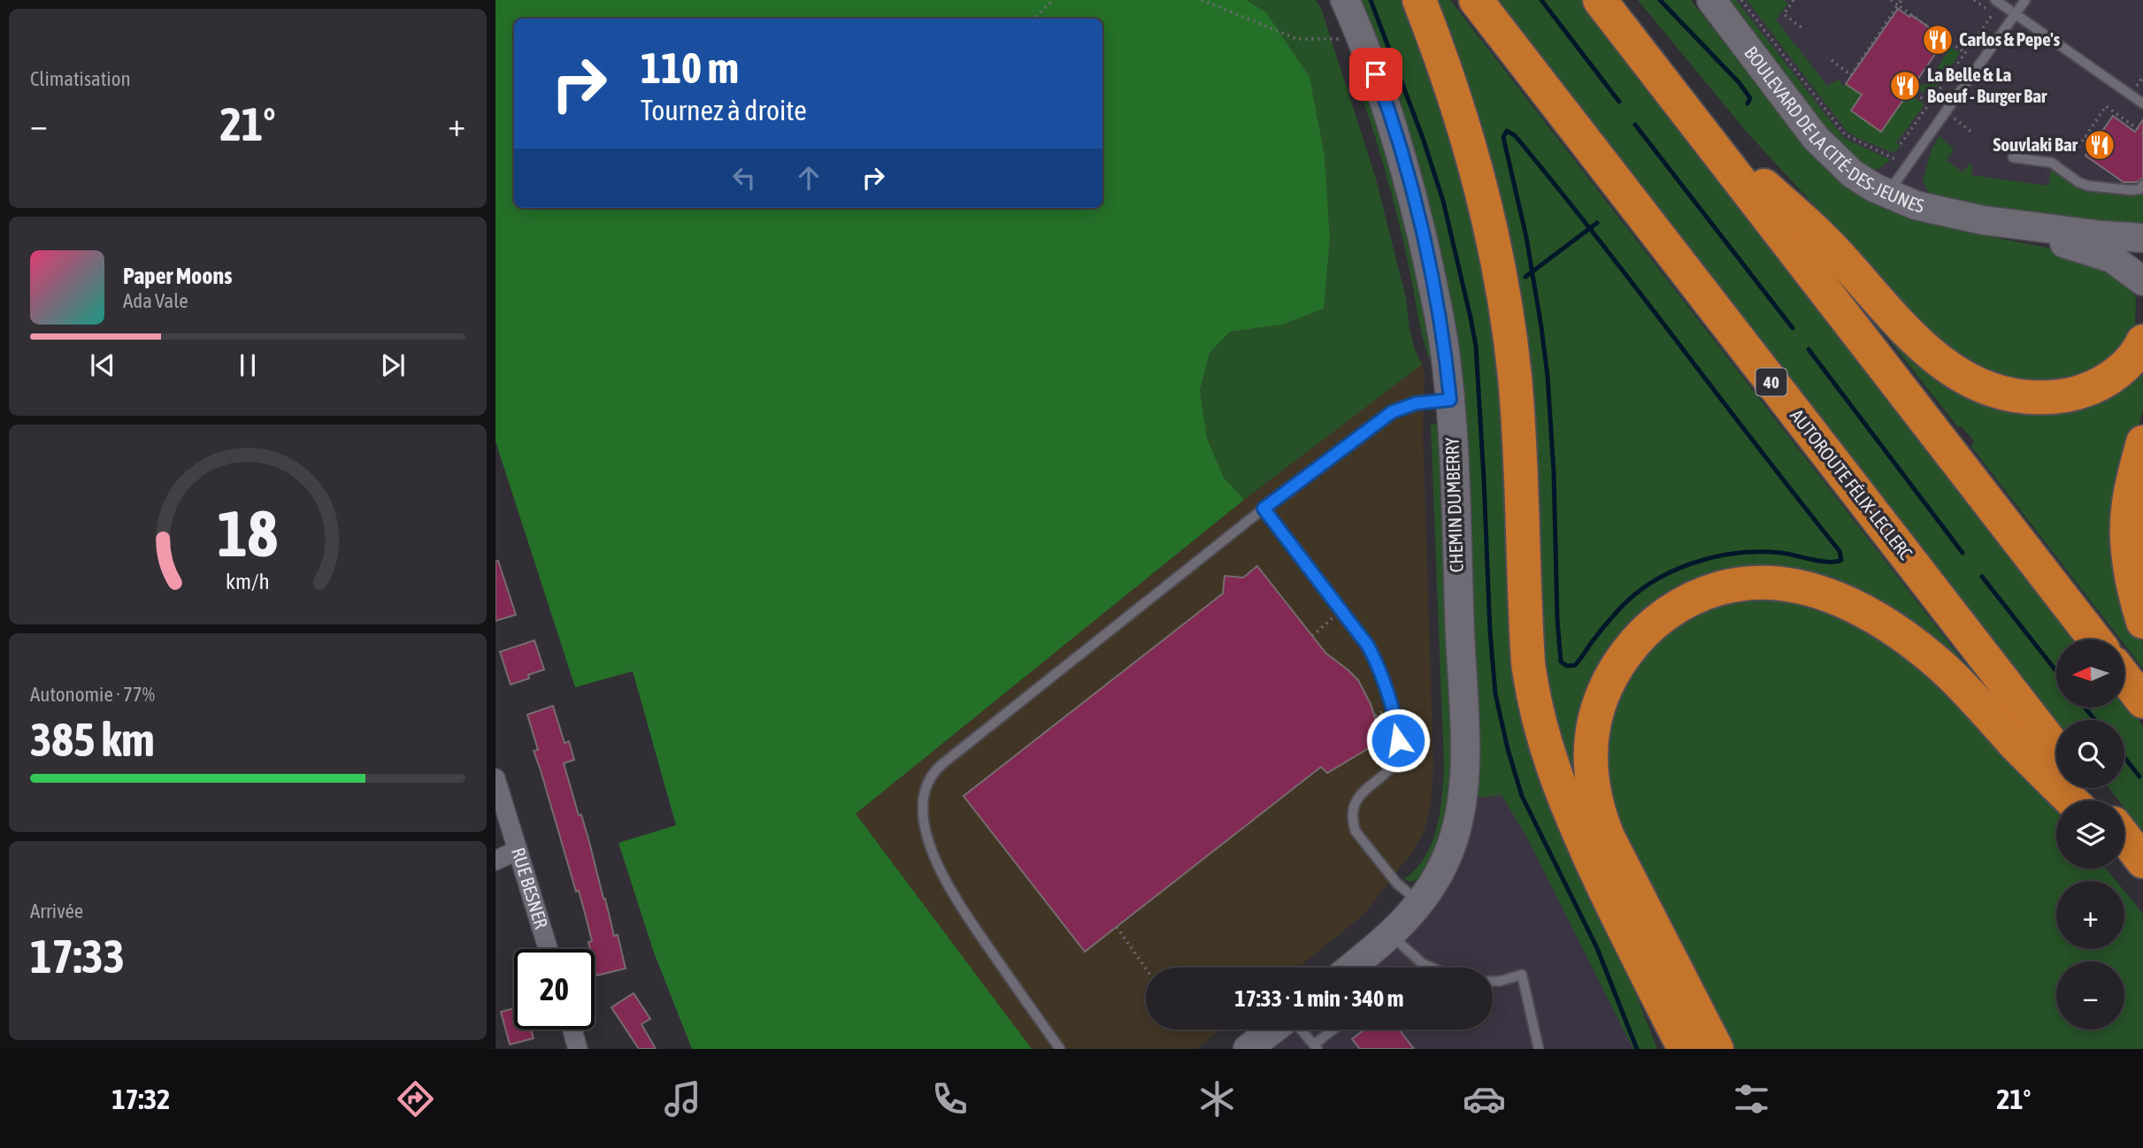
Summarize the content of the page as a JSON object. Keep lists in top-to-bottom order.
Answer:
{
  "streets": {
    "highway": ["40", "AUTOROUTE FÉLIX-LECLERC"],
    "street": ["BOULEVARD DE LA CITÉ-DES-JEUNES", "CHEMIN DUMBERRY", "RUE BESNER"]
  },
  "places": {
    "restaurant": ["Carlos & Pepe's", "La Belle & La Boeuf - Burger Bar", "Souvlaki Bar"]
  },
  "north": "left",
  "page": {
    "tile": [
      "Climatisation",
      ["Autonomie · 77%", "385 km"],
      ["Arrivée", "17:33"]
    ],
    "turn": ["110 m", "Tournez à droite"],
    "heat": ["−", "21°", "+"],
    "song": ["Paper Moons", "Ada Vale"],
    "map_buttons": ["+", "−"],
    "limit": "20",
    "trip": "17:33 · 1 min · 340 m",
    "tabs": ["17:32", "21°"],
    "gauge": ["18", "km/h"]
  }
}
